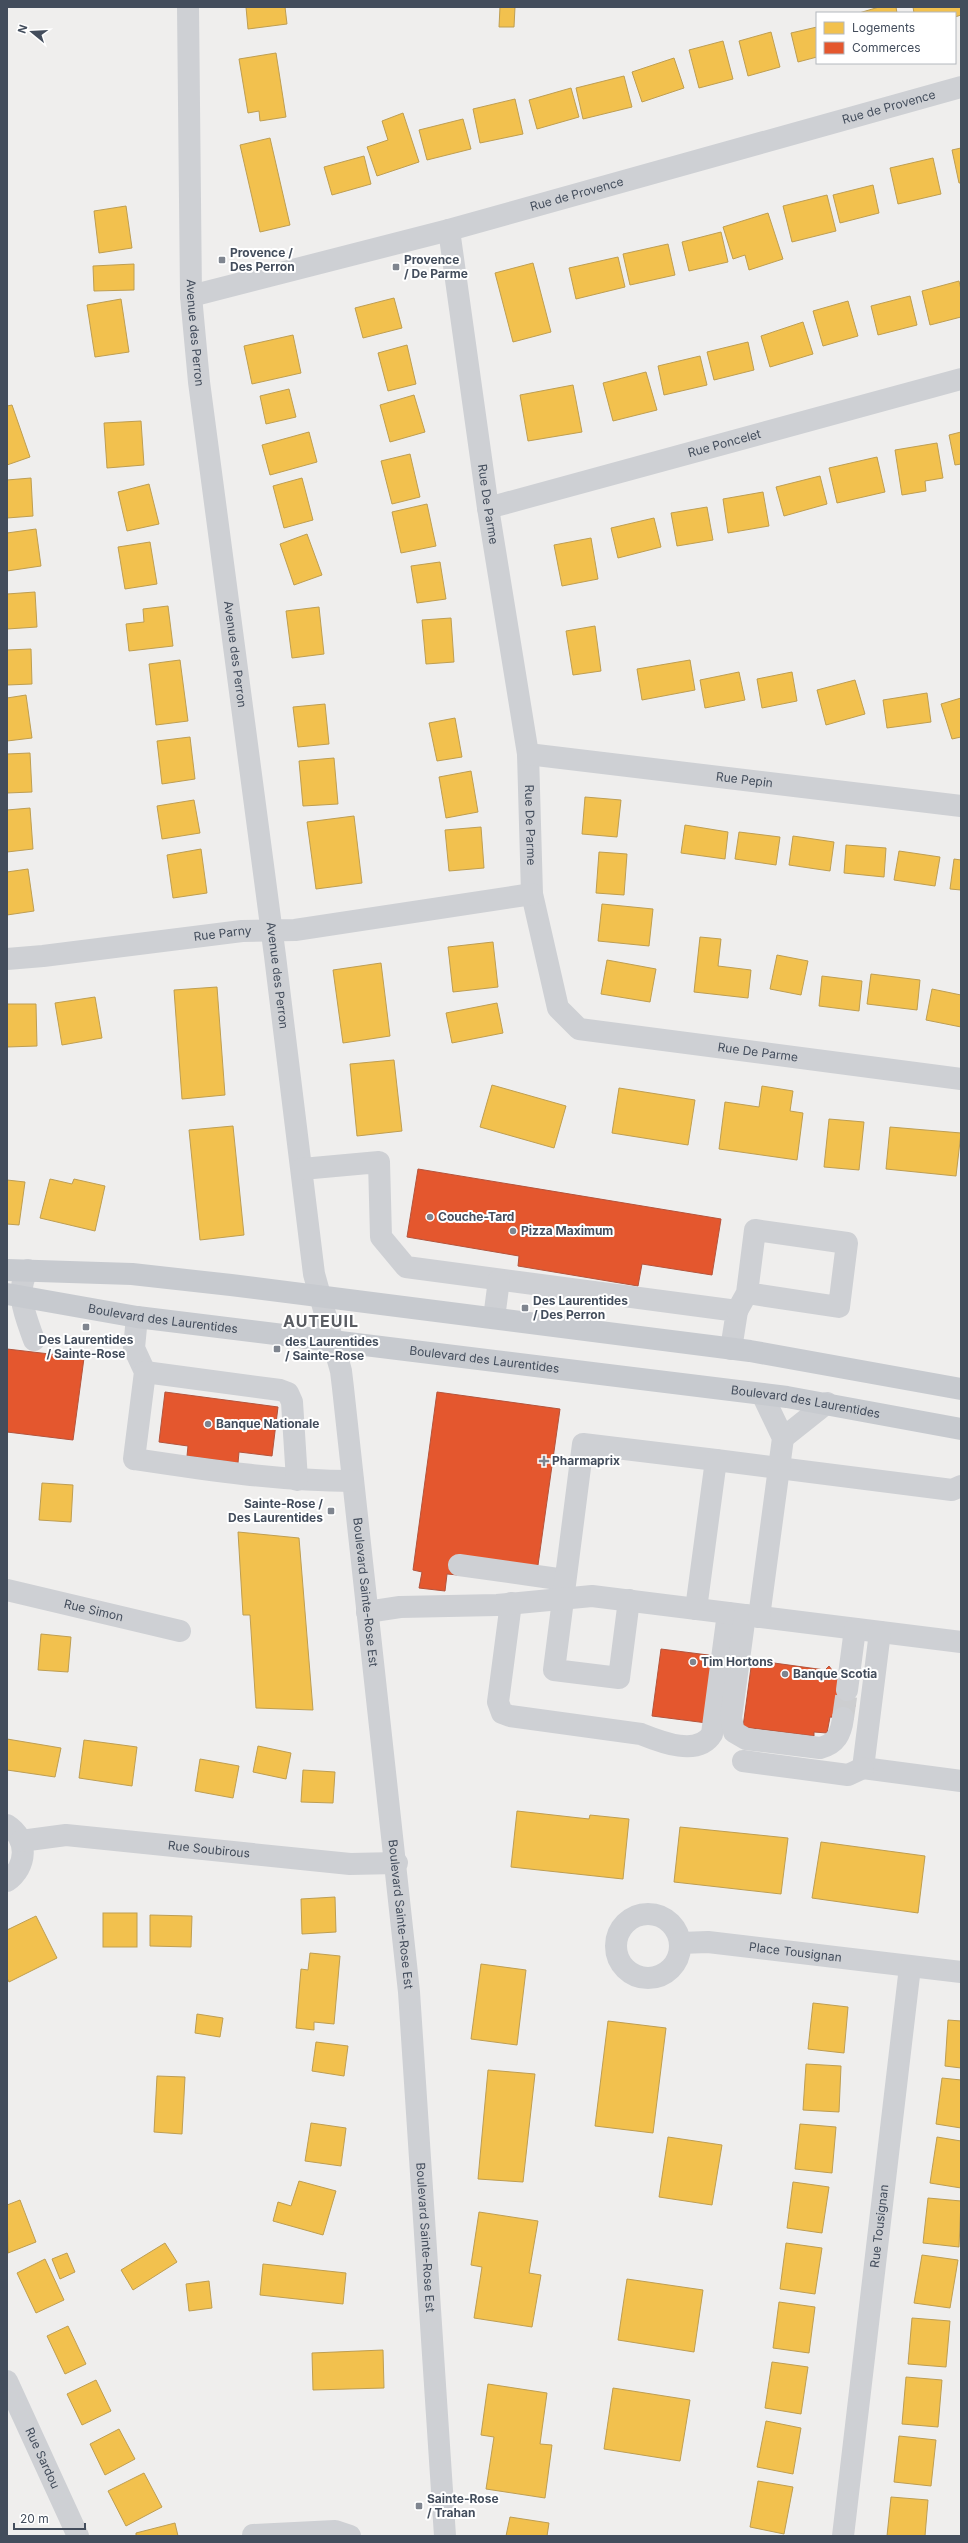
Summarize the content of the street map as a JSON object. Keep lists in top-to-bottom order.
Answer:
{
  "streets": {
    "main road": ["Boulevard des Laurentides"],
    "street": [
      "Rue de Provence",
      "Avenue des Perron",
      "Rue Poncelet",
      "Rue De Parme",
      "Rue Pepin",
      "Rue Parny",
      "Boulevard Sainte-Rose Est",
      "Rue Simon",
      "Rue Soubirous",
      "Place Tousignan",
      "Rue Tousignan",
      "Rue Sardou"
    ]
  },
  "crossings": [
    ["Rue de Provence", "Avenue des Perron"],
    ["Rue de Provence", "Rue De Parme"],
    ["Avenue des Perron", "Rue Parny"],
    ["Avenue des Perron", "Boulevard Sainte-Rose Est"],
    ["Rue Poncelet", "Rue De Parme"],
    ["Rue De Parme", "Rue Pepin"],
    ["Rue De Parme", "Rue Parny"],
    ["Boulevard des Laurentides", "Boulevard Sainte-Rose Est"],
    ["Boulevard Sainte-Rose Est", "Rue Soubirous"],
    ["Place Tousignan", "Rue Tousignan"]
  ],
  "districts": ["AUTEUIL"],
  "places": {
    "transit": [
      "Provence / Des Perron",
      "Provence / De Parme",
      "Des Laurentides / Des Perron",
      "Des Laurentides / Sainte-Rose",
      "des Laurentides / Sainte-Rose",
      "Sainte-Rose / Des Laurentides",
      "Sainte-Rose / Trahan"
    ],
    "other": [
      "Couche-Tard",
      "Pizza Maximum",
      "Banque Nationale",
      "Tim Hortons",
      "Banque Scotia"
    ],
    "health": ["Pharmaprix"]
  },
  "legend": ["Logements", "Commerces"],
  "scale_bar": "20 m",
  "north": "left"
}
